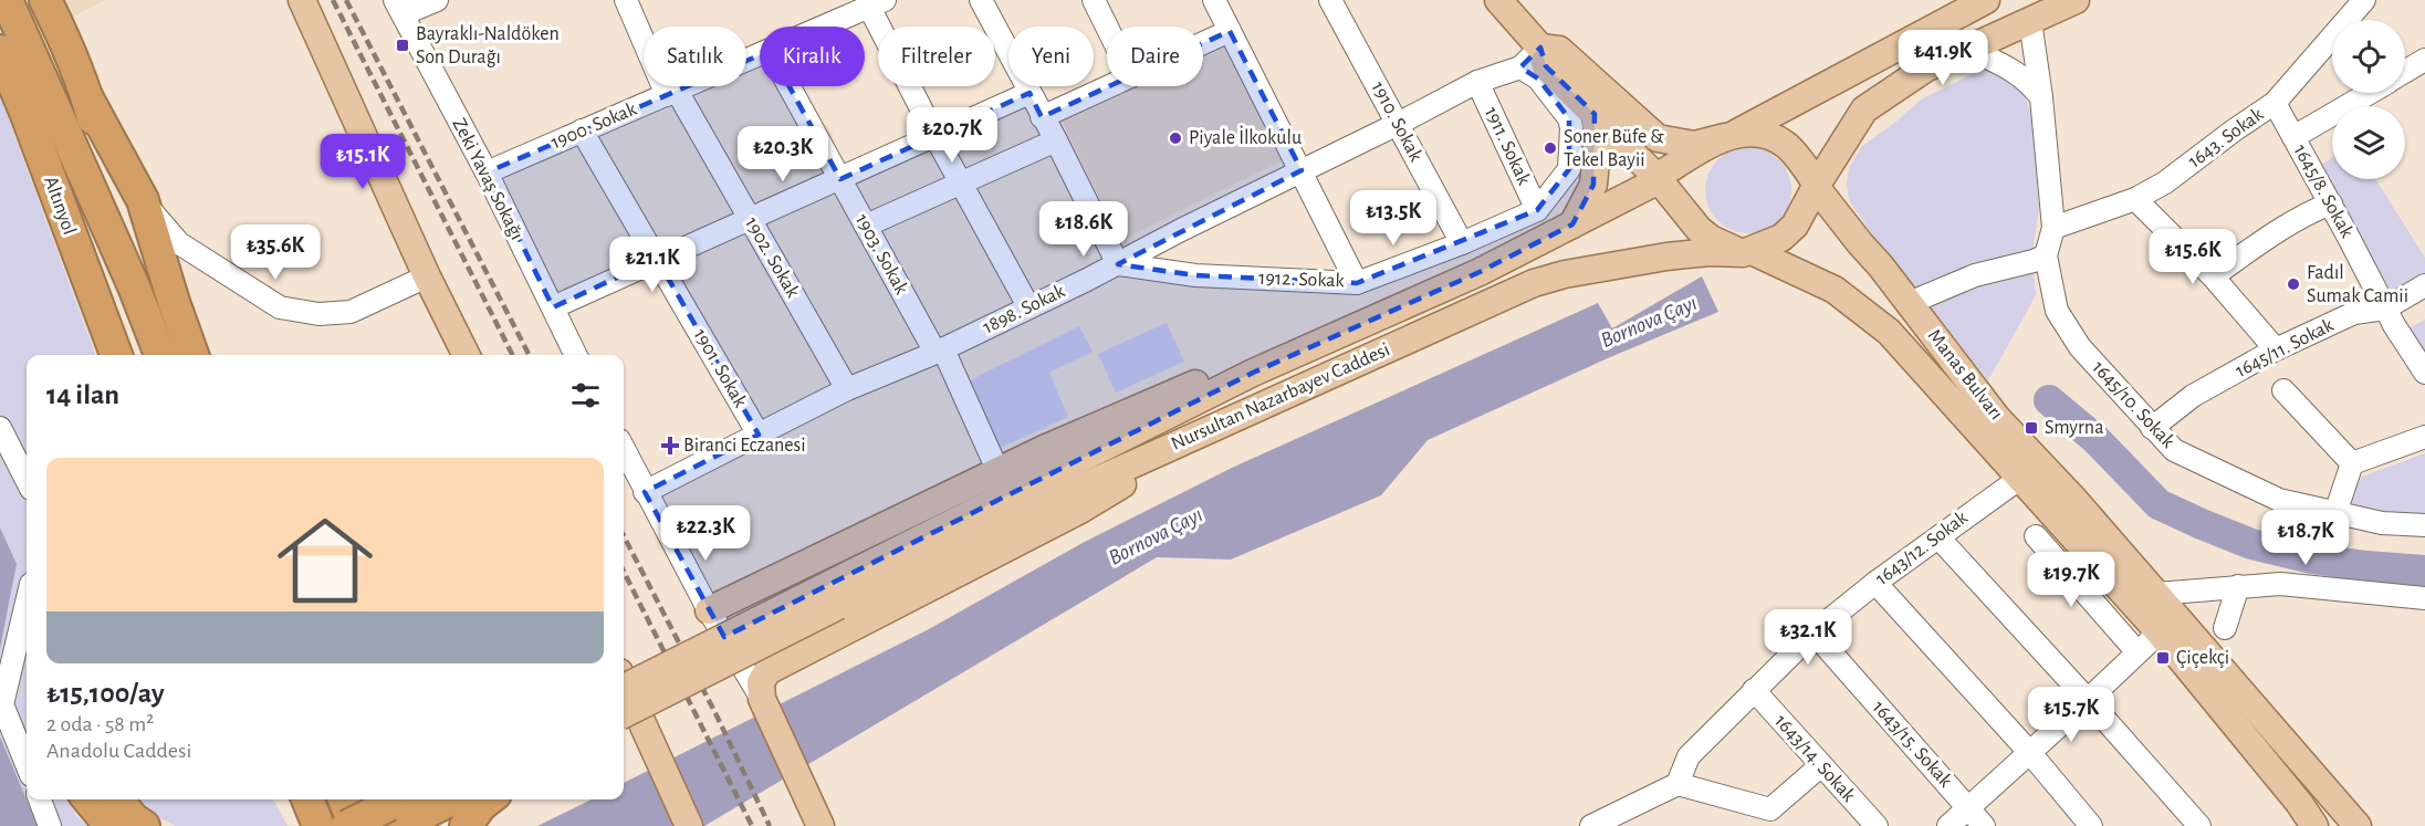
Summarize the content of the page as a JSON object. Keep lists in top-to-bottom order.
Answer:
{
  "streets": {
    "highway": ["Altınyol"],
    "main road": ["Manas Bulvarı", "Nursultan Nazarbayev Caddesi"],
    "street": [
      "1910. Sokak",
      "1900. Sokak",
      "1643. Sokak",
      "1911. Sokak",
      "Zeki Yavaş Sokağı",
      "1645/8. Sokak",
      "1903. Sokak",
      "1902. Sokak",
      "1912. Sokak",
      "1898. Sokak",
      "1645/11. Sokak",
      "1901. Sokak",
      "1645/10. Sokak",
      "1643/12. Sokak",
      "1643/15. Sokak",
      "1643/14. Sokak"
    ]
  },
  "crossings": [
    ["1910. Sokak", "1912. Sokak"],
    ["1910. Sokak", "1898. Sokak"],
    ["1900. Sokak", "Zeki Yavaş Sokağı"],
    ["1900. Sokak", "1902. Sokak"],
    ["1900. Sokak", "1901. Sokak"],
    ["1643. Sokak", "1645/10. Sokak"],
    ["1911. Sokak", "1912. Sokak"],
    ["1911. Sokak", "1898. Sokak"],
    ["1645/8. Sokak", "1645/11. Sokak"],
    ["1903. Sokak", "1898. Sokak"],
    ["1902. Sokak", "1898. Sokak"],
    ["1912. Sokak", "1898. Sokak"],
    ["1898. Sokak", "1901. Sokak"],
    ["1645/11. Sokak", "1645/10. Sokak"],
    ["Manas Bulvarı", "Nursultan Nazarbayev Caddesi"],
    ["Manas Bulvarı", "1643/12. Sokak"],
    ["1643/12. Sokak", "1643/15. Sokak"],
    ["1643/12. Sokak", "1643/14. Sokak"]
  ],
  "water": ["Bornova Çayı"],
  "places": {
    "transit": ["Bayraklı-Naldöken Son Durağı", "Smyrna", "Çiçekçi"],
    "other": ["Piyale İlkokulu", "Soner Büfe & Tekel Bayii", "Fadıl Sumak Camii"],
    "health": ["Biranci Eczanesi"]
  },
  "page": {
    "chip": [
      "Satılık",
      "Kiralık",
      "Filtreler",
      "Yeni",
      "Daire"
    ],
    "price": [
      "₺41.9K",
      "₺20.7K",
      "₺20.3K",
      "₺15.1K",
      "₺13.5K",
      "₺18.6K",
      "₺35.6K",
      "₺15.6K",
      "₺21.1K",
      "₺22.3K",
      "₺18.7K",
      "₺19.7K",
      "₺32.1K",
      "₺15.7K"
    ],
    "heading": "14 ilan",
    "list": [
      {
        "name": "₺15,100/ay",
        "note": "2 oda · 58 m² · Anadolu Caddesi"
      }
    ]
  }
}
